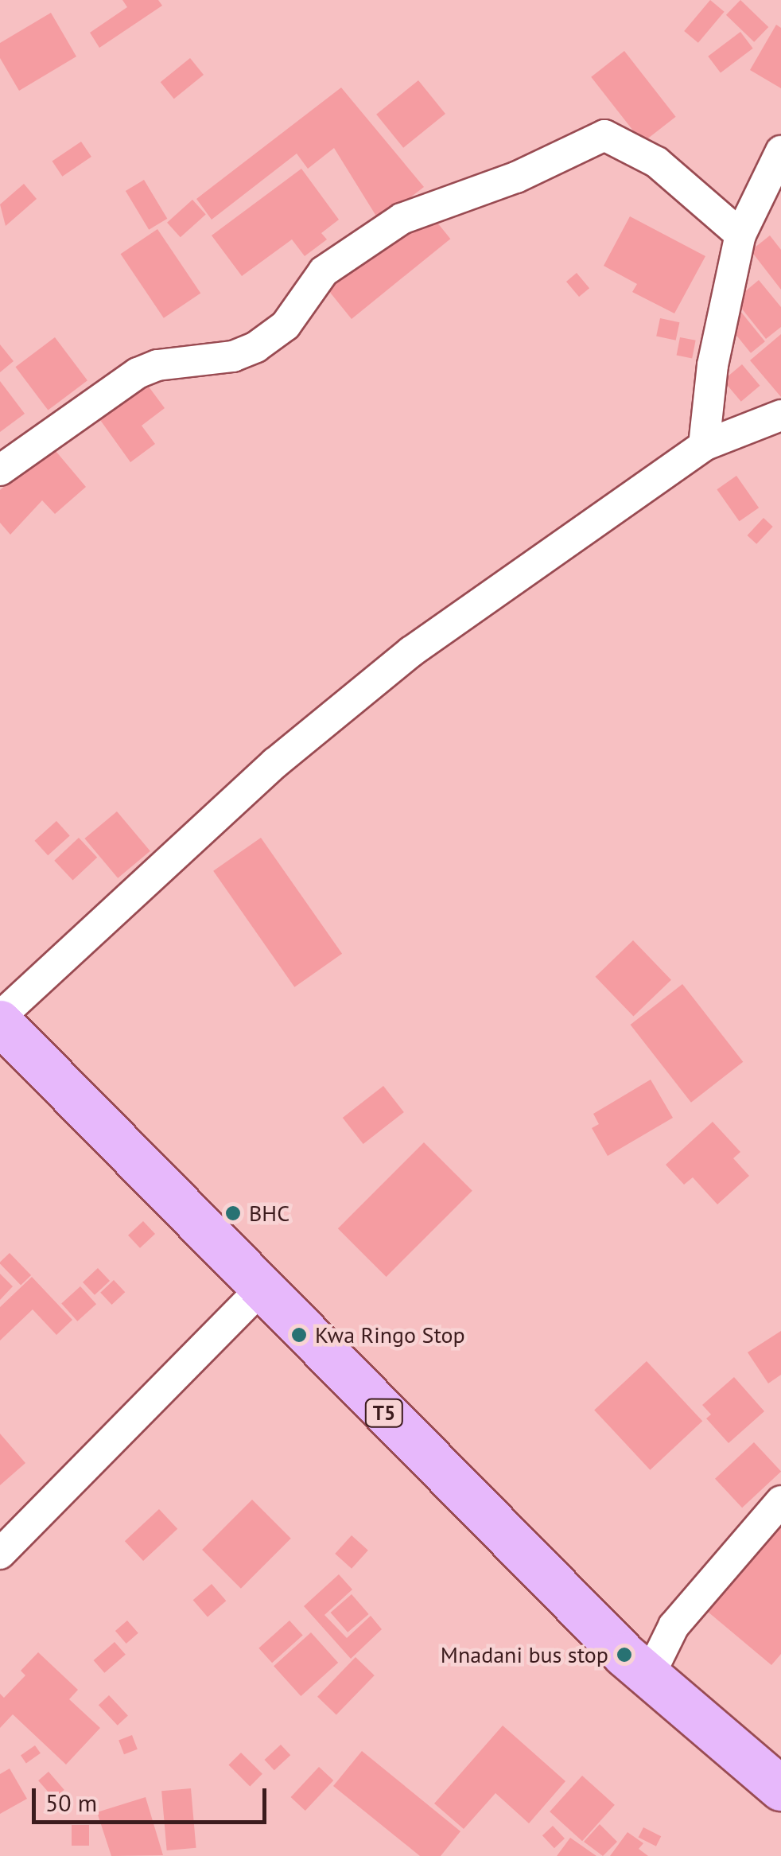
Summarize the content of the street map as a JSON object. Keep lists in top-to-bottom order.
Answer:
{
  "streets": {
    "highway": ["T5"]
  },
  "places": ["BHC", "Kwa Ringo Stop", "Mnadani bus stop"],
  "scale_bar": "50 m"
}
